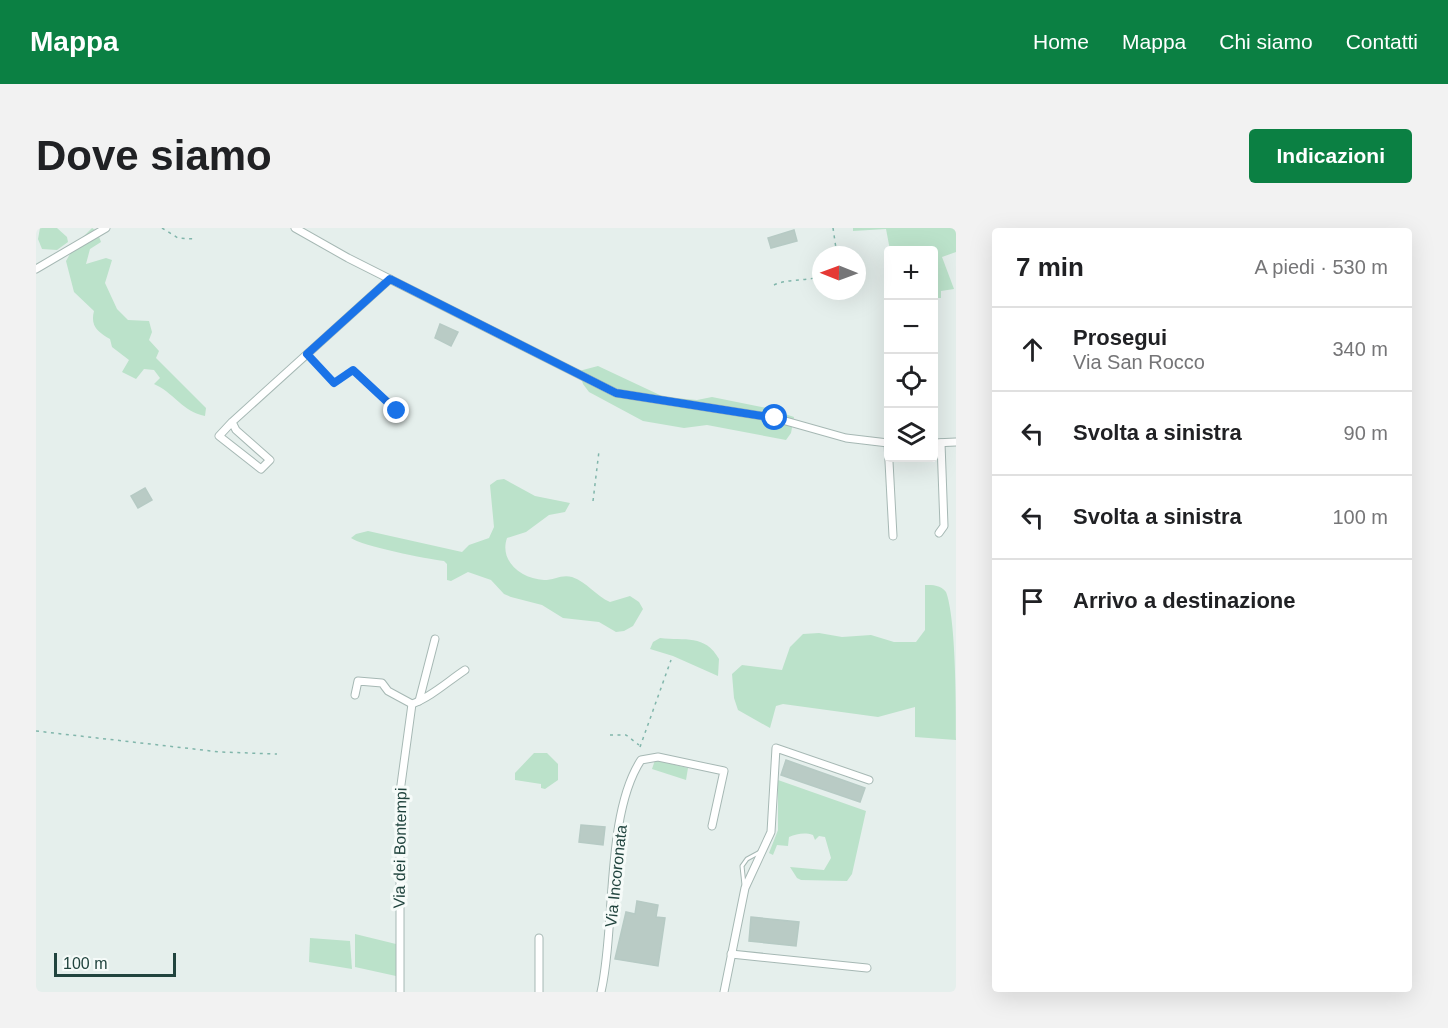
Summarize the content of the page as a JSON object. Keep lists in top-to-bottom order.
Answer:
{
  "streets": {
    "street": ["Via dei Bontempi", "Via Incoronata"]
  },
  "scale_bar": "100 m",
  "north": "left",
  "page": {
    "header": "Mappa",
    "nav": [
      "Home",
      "Mappa",
      "Chi siamo",
      "Contatti"
    ],
    "buttons": "Indicazioni",
    "title": "Dove siamo",
    "heading": ["7 min", "A piedi · 530 m"],
    "map_buttons": ["+", "−"],
    "list": [
      ["Prosegui", "Via San Rocco", "340 m"],
      ["Svolta a sinistra", "90 m"],
      ["Svolta a sinistra", "100 m"],
      "Arrivo a destinazione"
    ],
    "scale": "100 m"
  }
}
